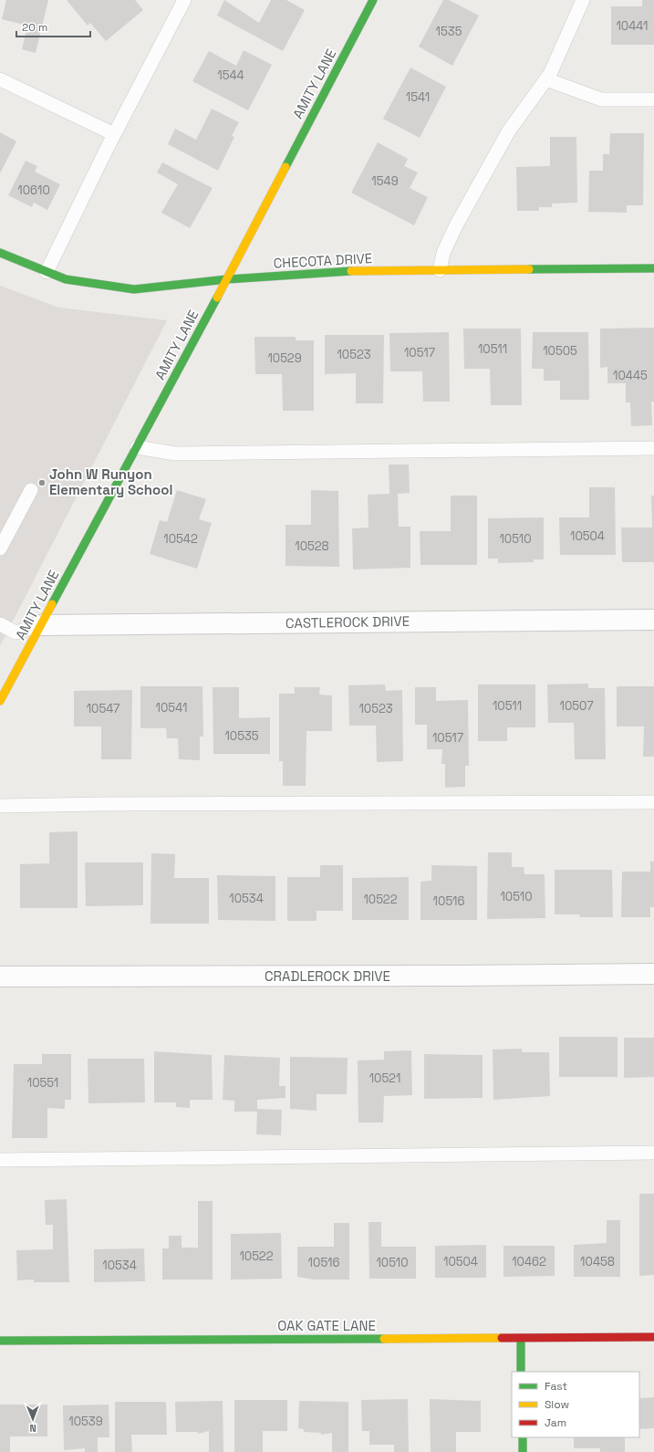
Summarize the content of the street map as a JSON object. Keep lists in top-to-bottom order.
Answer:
{
  "streets": {
    "street": [
      "AMITY LANE",
      "CHECOTA DRIVE",
      "CASTLEROCK DRIVE",
      "CRADLEROCK DRIVE",
      "OAK GATE LANE"
    ]
  },
  "crossings": [
    ["AMITY LANE", "CHECOTA DRIVE"],
    ["AMITY LANE", "CASTLEROCK DRIVE"]
  ],
  "places": ["John W Runyon Elementary School"],
  "house_numbers": [
    "10441",
    "1535",
    "1544",
    "1541",
    "1549",
    "10610",
    "10511",
    "10505",
    "10517",
    "10523",
    "10529",
    "10445",
    "10504",
    "10542",
    "10510",
    "10528",
    "10511",
    "10507",
    "10541",
    "10547",
    "10523",
    "10535",
    "10517",
    "10510",
    "10534",
    "10522",
    "10516",
    "10521",
    "10551",
    "10522",
    "10504",
    "10462",
    "10458",
    "10516",
    "10510",
    "10534",
    "10539"
  ],
  "legend": ["Fast", "Slow", "Jam"],
  "scale_bar": "20 m",
  "north": "bottom"
}
